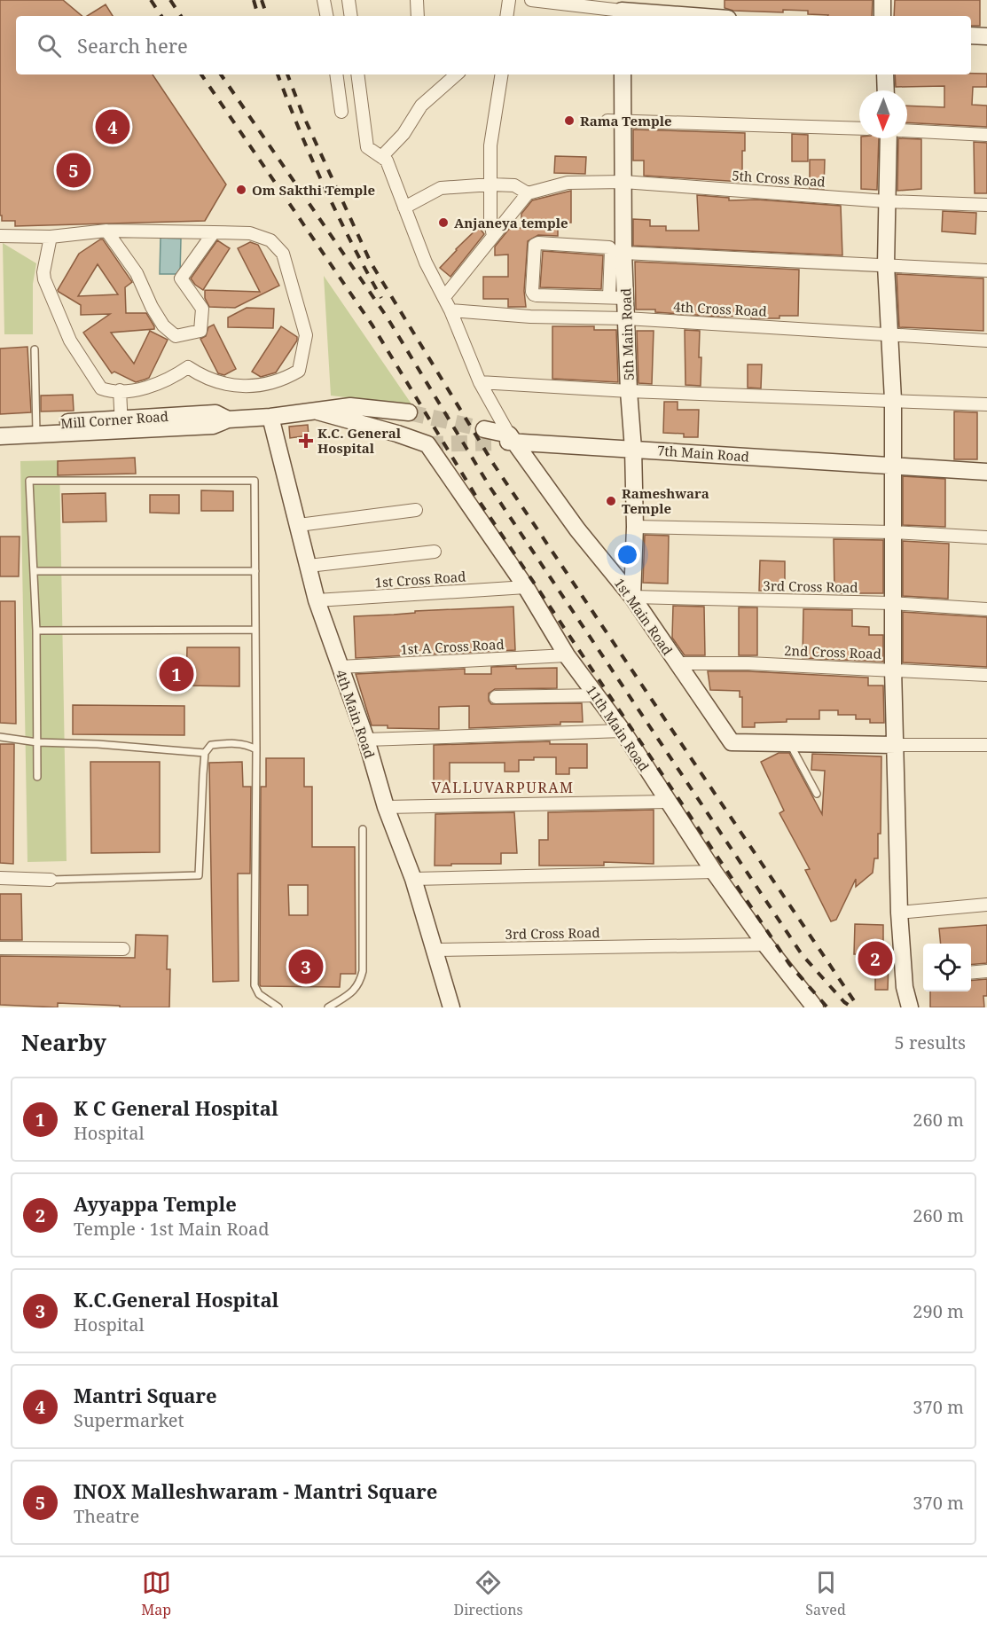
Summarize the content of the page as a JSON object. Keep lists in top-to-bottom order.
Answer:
{
  "streets": {
    "main road": [
      "5th Main Road",
      "Mill Corner Road",
      "7th Main Road",
      "1st Main Road",
      "4th Main Road",
      "11th Main Road"
    ],
    "street": [
      "5th Cross Road",
      "4th Cross Road",
      "1st Cross Road",
      "3rd Cross Road",
      "1st A Cross Road",
      "2nd Cross Road"
    ]
  },
  "crossings": [
    ["5th Cross Road", "5th Main Road"],
    ["4th Cross Road", "5th Main Road"],
    ["5th Main Road", "7th Main Road"],
    ["5th Main Road", "3rd Cross Road"],
    ["5th Main Road", "1st Main Road"],
    ["Mill Corner Road", "4th Main Road"],
    ["Mill Corner Road", "11th Main Road"],
    ["7th Main Road", "1st Main Road"],
    ["1st Cross Road", "4th Main Road"],
    ["1st Cross Road", "11th Main Road"],
    ["3rd Cross Road", "1st Main Road"],
    ["3rd Cross Road", "4th Main Road"],
    ["3rd Cross Road", "11th Main Road"],
    ["1st Main Road", "2nd Cross Road"],
    ["1st A Cross Road", "4th Main Road"],
    ["1st A Cross Road", "11th Main Road"]
  ],
  "districts": ["VALLUVARPURAM"],
  "places": {
    "other": [
      "Rama Temple",
      "Om Sakthi Temple",
      "Anjaneya temple",
      "Rameshwara Temple"
    ],
    "health": ["K.C. General Hospital"]
  },
  "north": "bottom",
  "page": {
    "search": "Search here",
    "pins": [
      "4",
      "5",
      "1",
      "2",
      "3"
    ],
    "heading": ["Nearby", "5 results"],
    "list": [
      {
        "mark": "1",
        "name": "K C General Hospital",
        "note": "Hospital",
        "value": "260 m"
      },
      {
        "mark": "2",
        "name": "Ayyappa Temple",
        "note": "Temple · 1st Main Road",
        "value": "260 m"
      },
      {
        "mark": "3",
        "name": "K.C.General Hospital",
        "note": "Hospital",
        "value": "290 m"
      },
      {
        "mark": "4",
        "name": "Mantri Square",
        "note": "Supermarket",
        "value": "370 m"
      },
      {
        "mark": "5",
        "name": "INOX Malleshwaram - Mantri Square",
        "note": "Theatre",
        "value": "370 m"
      }
    ],
    "nav": ["Map", "Directions", "Saved"]
  }
}
